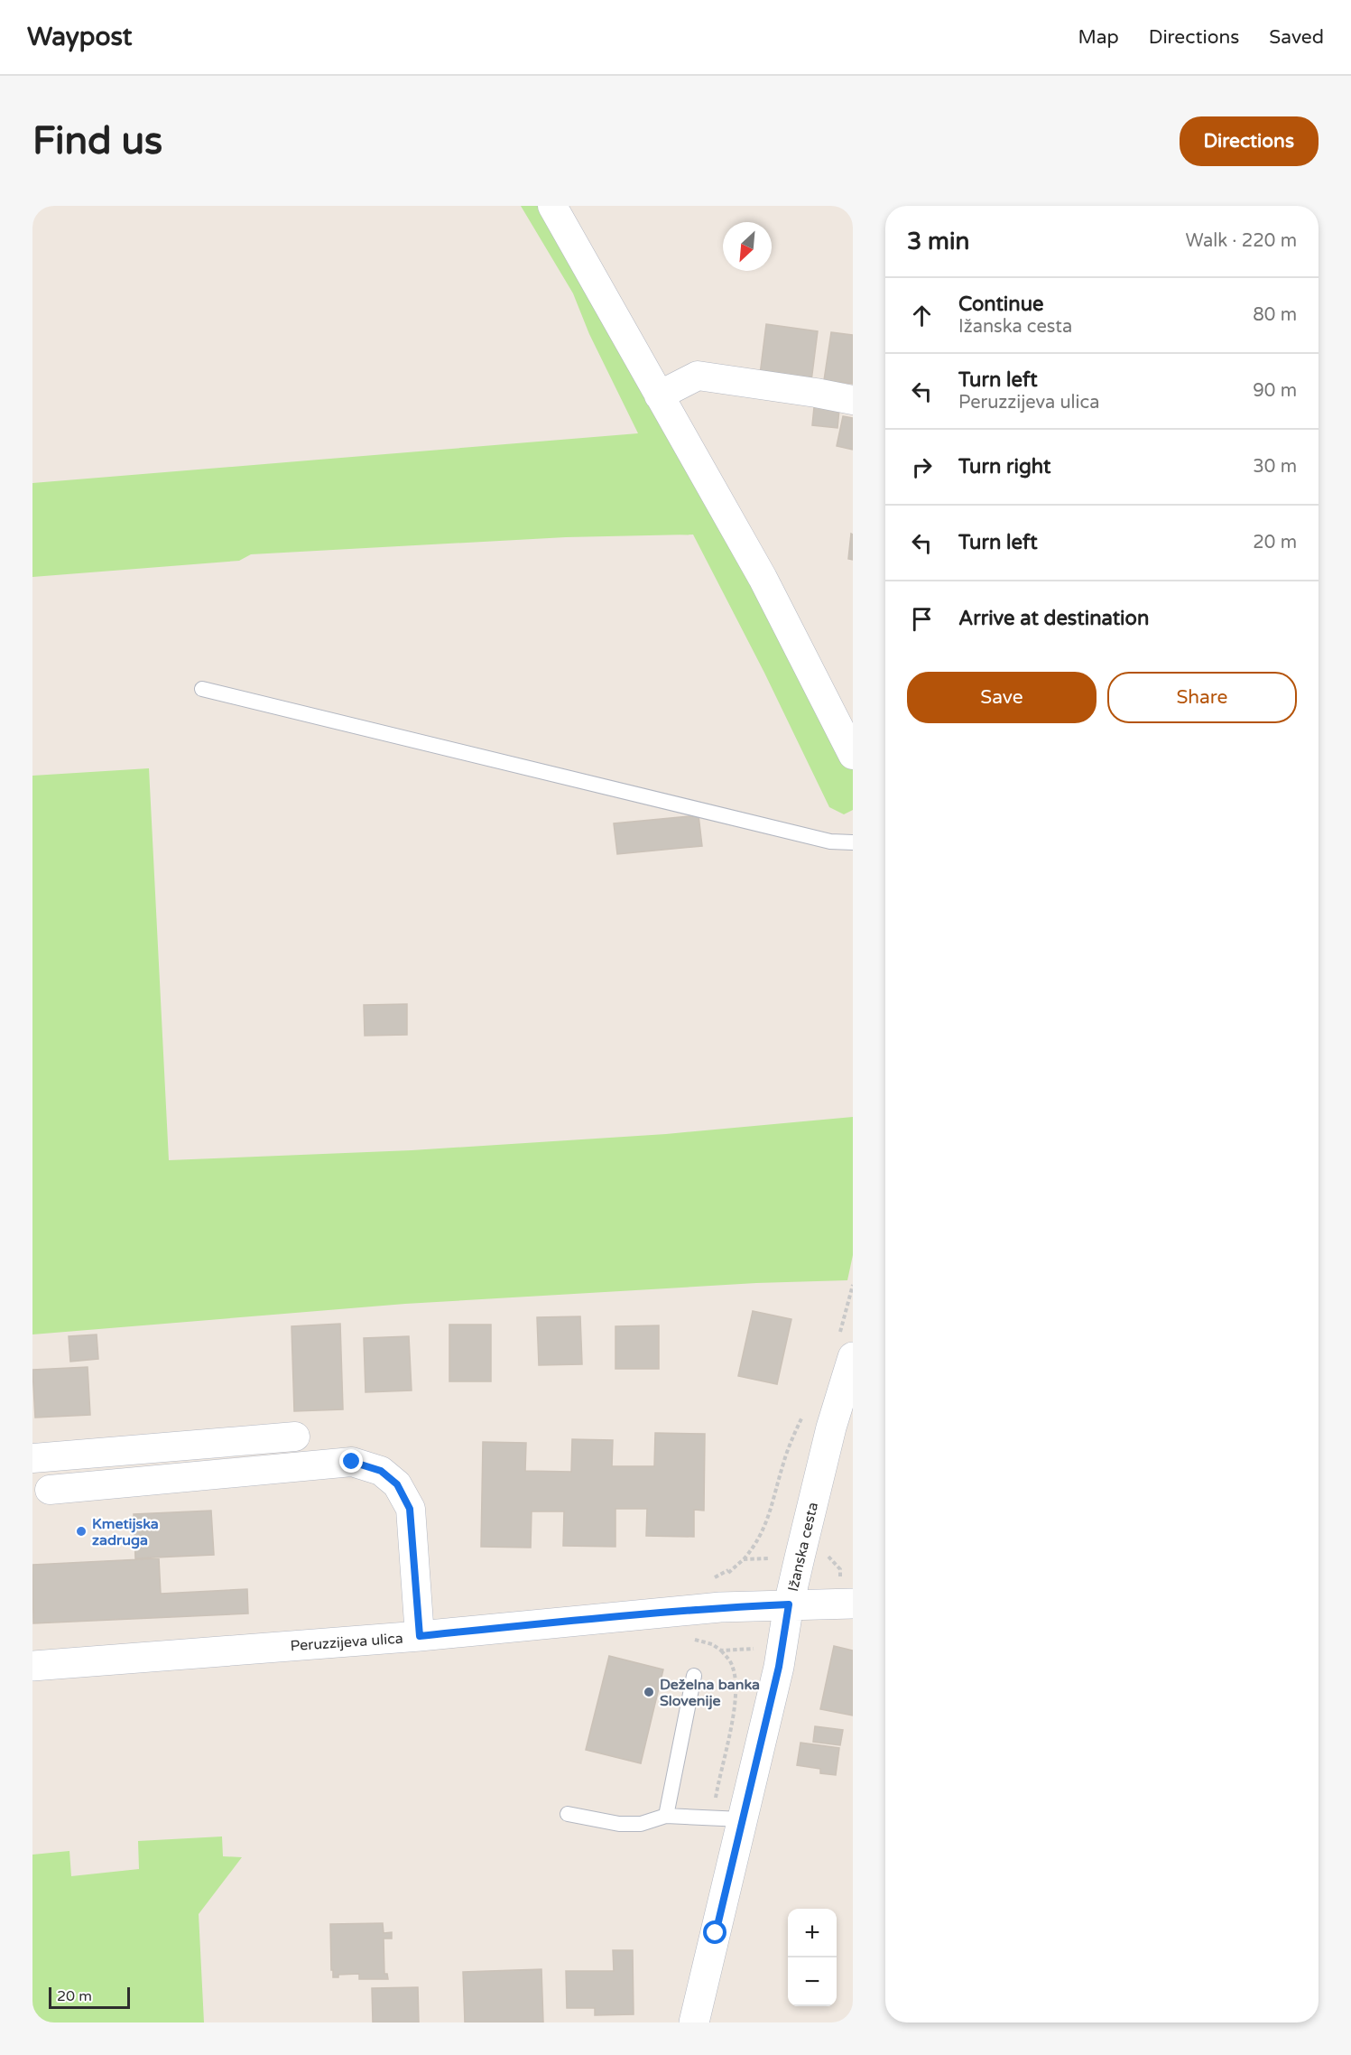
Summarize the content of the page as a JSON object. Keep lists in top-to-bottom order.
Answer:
{
  "streets": {
    "street": ["Ižanska cesta", "Peruzzijeva ulica"]
  },
  "crossings": [
    ["Ižanska cesta", "Peruzzijeva ulica"]
  ],
  "places": ["Kmetijska zadruga", "Deželna banka Slovenije"],
  "scale_bar": "20 m",
  "north": "bottom left",
  "page": {
    "header": "Waypost",
    "nav": ["Map", "Directions", "Saved"],
    "buttons": [
      "Directions",
      ["Save", "Share"]
    ],
    "title": "Find us",
    "heading": ["3 min", "Walk · 220 m"],
    "list": [
      ["Continue", "Ižanska cesta", "80 m"],
      ["Turn left", "Peruzzijeva ulica", "90 m"],
      ["Turn right", "30 m"],
      ["Turn left", "20 m"],
      "Arrive at destination"
    ],
    "map_buttons": ["+", "−"],
    "scale": "20 m"
  }
}
